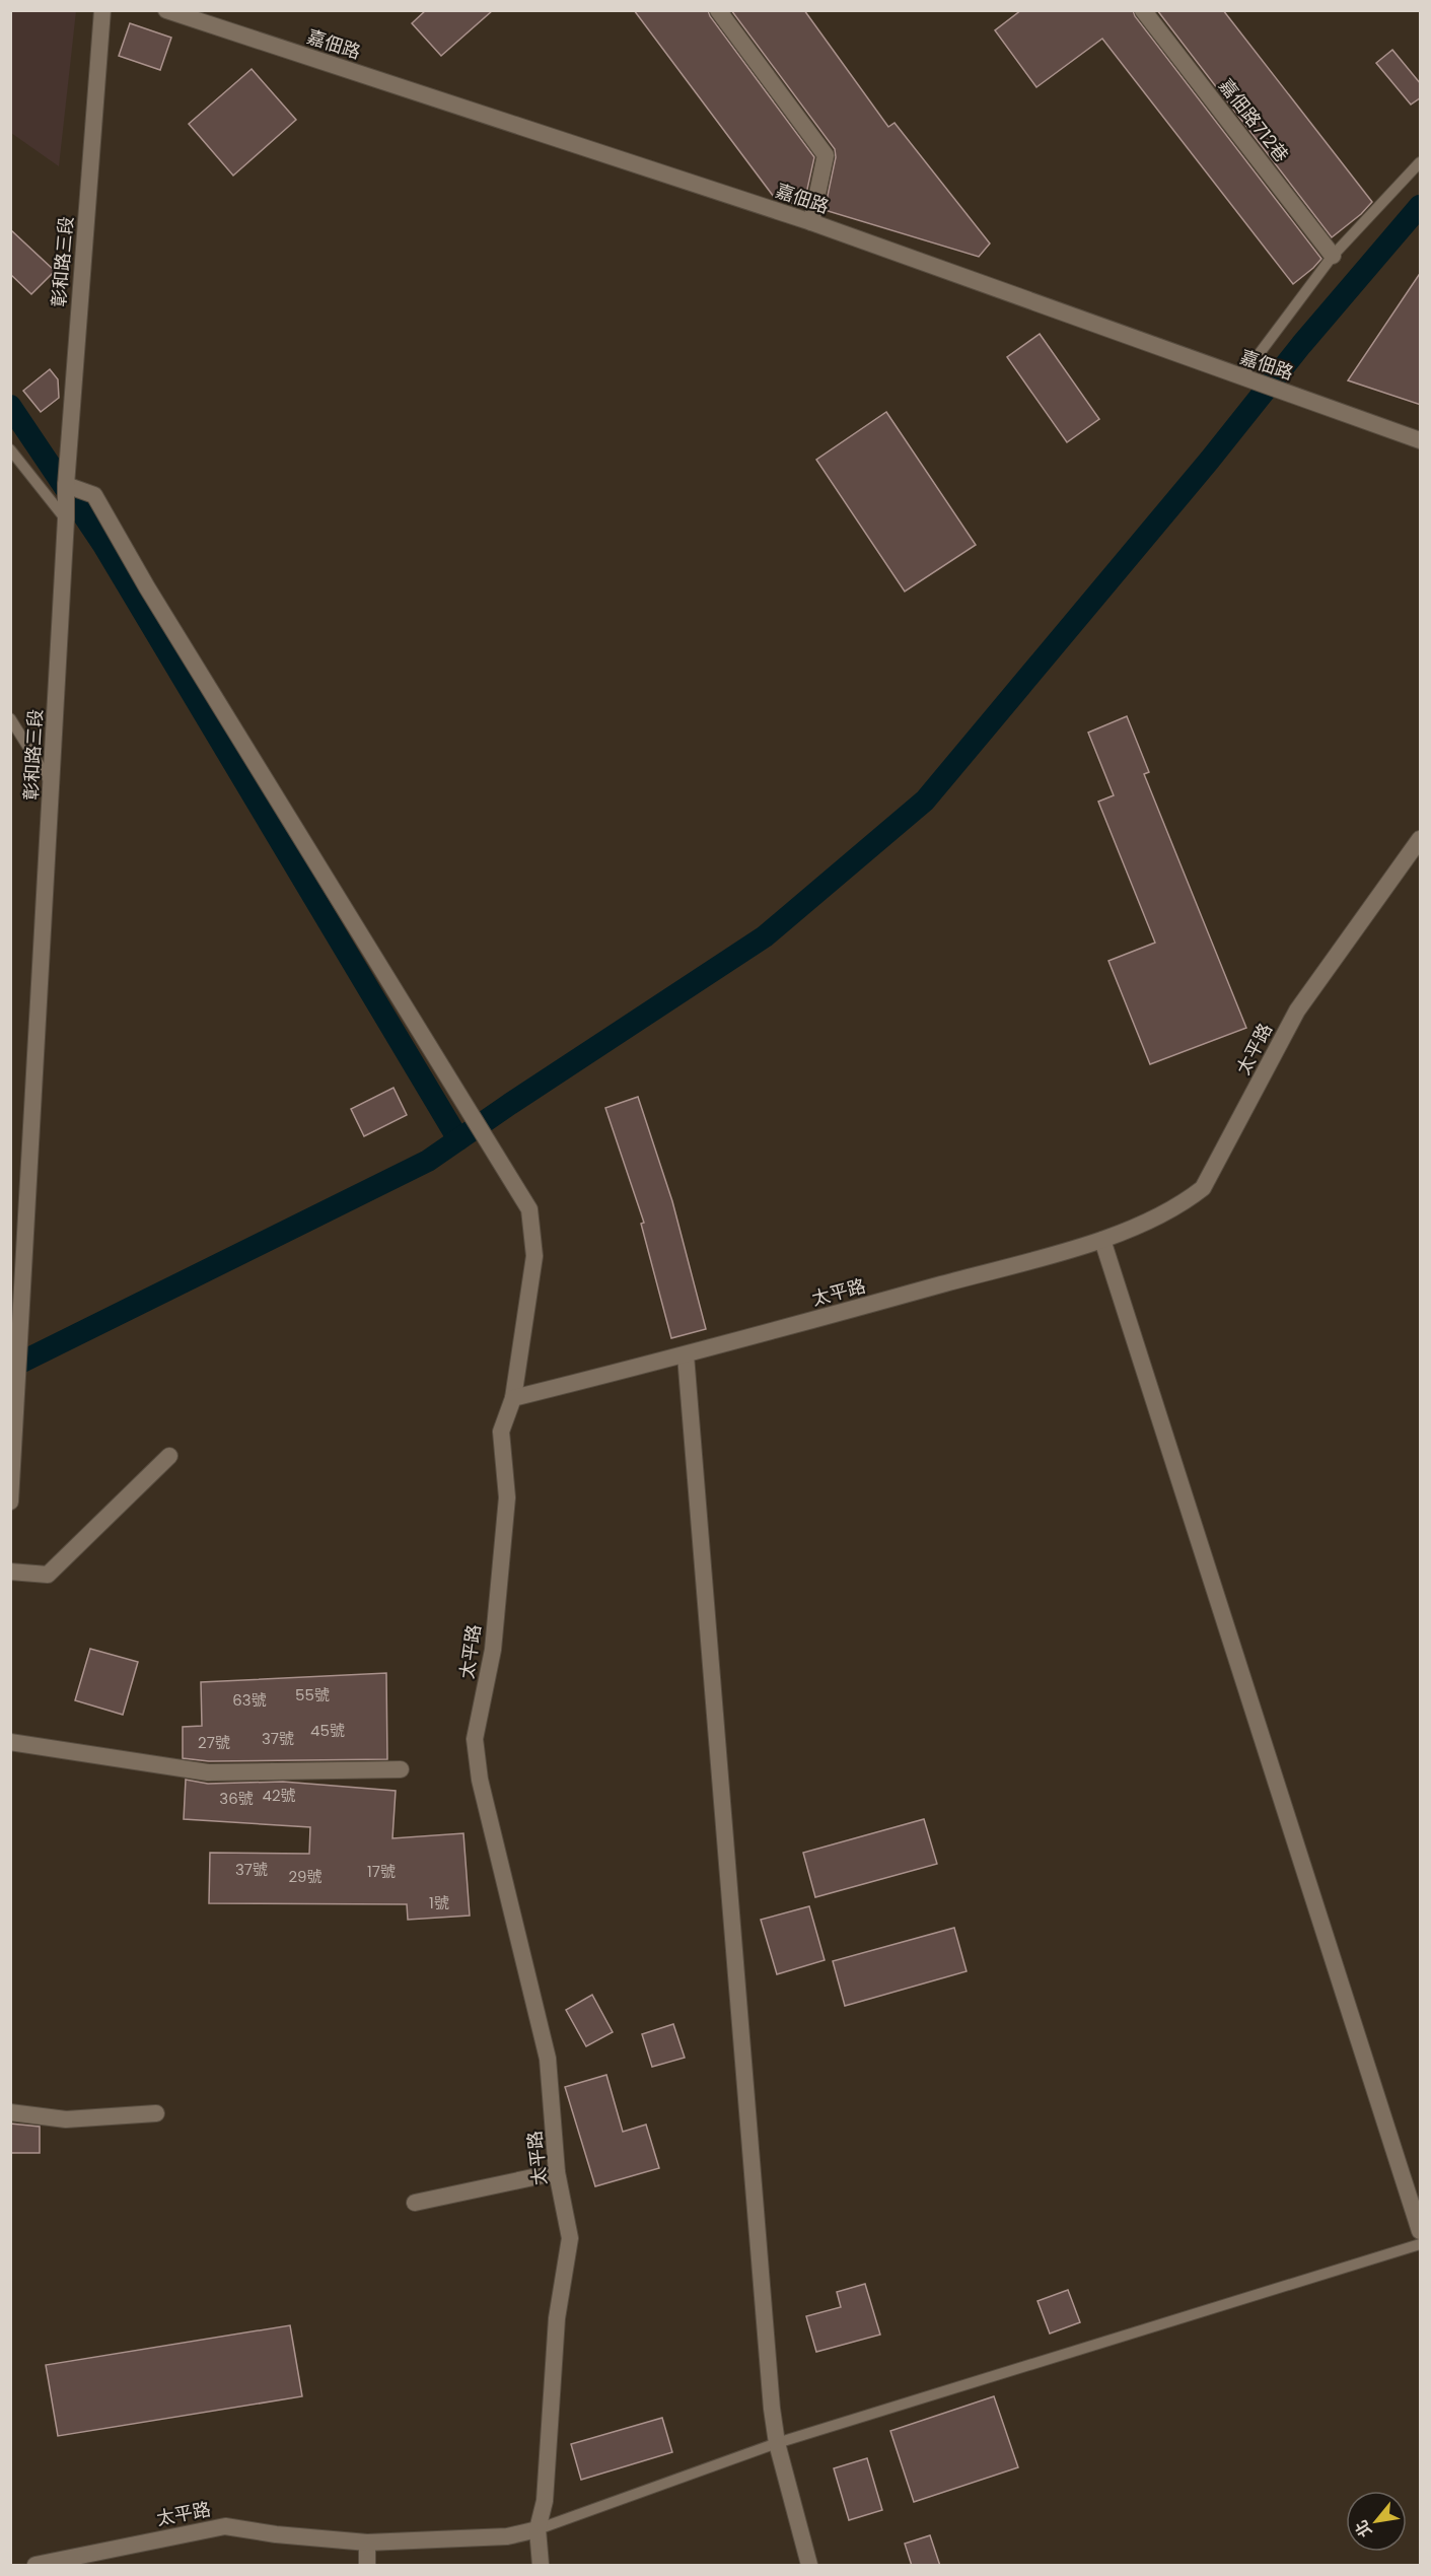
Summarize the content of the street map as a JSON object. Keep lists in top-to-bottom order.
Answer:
{
  "streets": {
    "street": [
      "嘉佃路",
      "嘉佃路712巷",
      "彰和路三段",
      "太平路"
    ]
  },
  "house_numbers": [
    "55號",
    "63號",
    "45號",
    "37號",
    "27號",
    "42號",
    "36號",
    "37號",
    "17號",
    "29號",
    "1號"
  ],
  "north": "bottom left"
}
